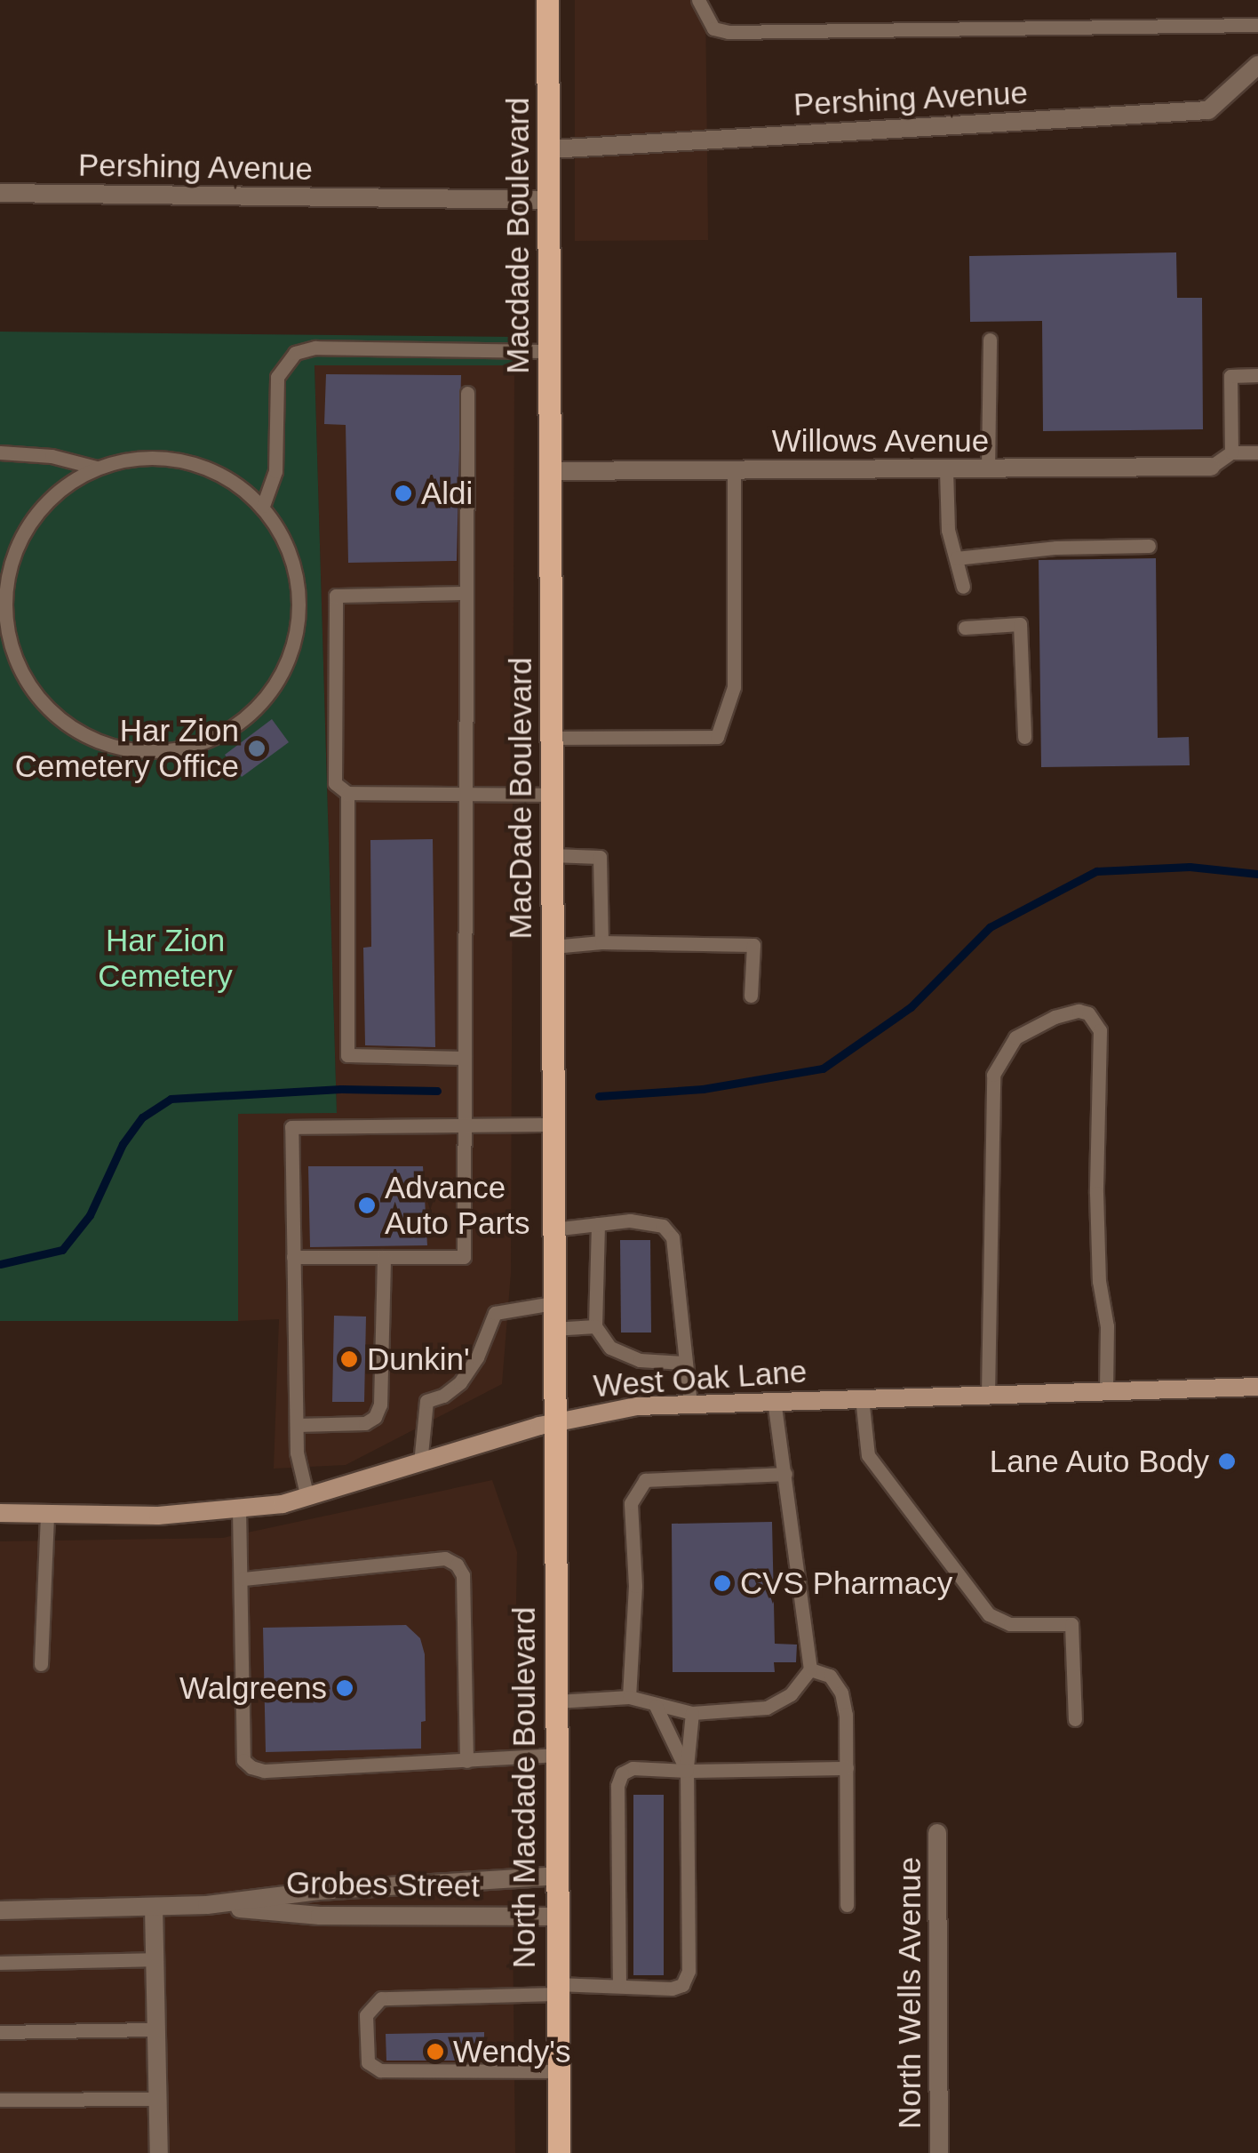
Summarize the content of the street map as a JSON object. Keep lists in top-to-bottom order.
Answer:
{
  "streets": {
    "main road": [
      "Macdade Boulevard",
      "MacDade Boulevard",
      "West Oak Lane",
      "North Macdade Boulevard"
    ],
    "street": [
      "Pershing Avenue",
      "Willows Avenue",
      "Grobes Street",
      "North Wells Avenue"
    ]
  },
  "crossings": [
    ["Pershing Avenue", "Macdade Boulevard"],
    ["Macdade Boulevard", "Willows Avenue"],
    ["Macdade Boulevard", "MacDade Boulevard"],
    ["Willows Avenue", "MacDade Boulevard"],
    ["West Oak Lane", "North Macdade Boulevard"],
    ["North Macdade Boulevard", "Grobes Street"]
  ],
  "parks": ["Har Zion Cemetery"],
  "places": [
    "Aldi",
    "Har Zion Cemetery Office",
    "Advance Auto Parts",
    "Dunkin'",
    "Lane Auto Body",
    "CVS Pharmacy",
    "Walgreens",
    "Wendy's"
  ]
}
